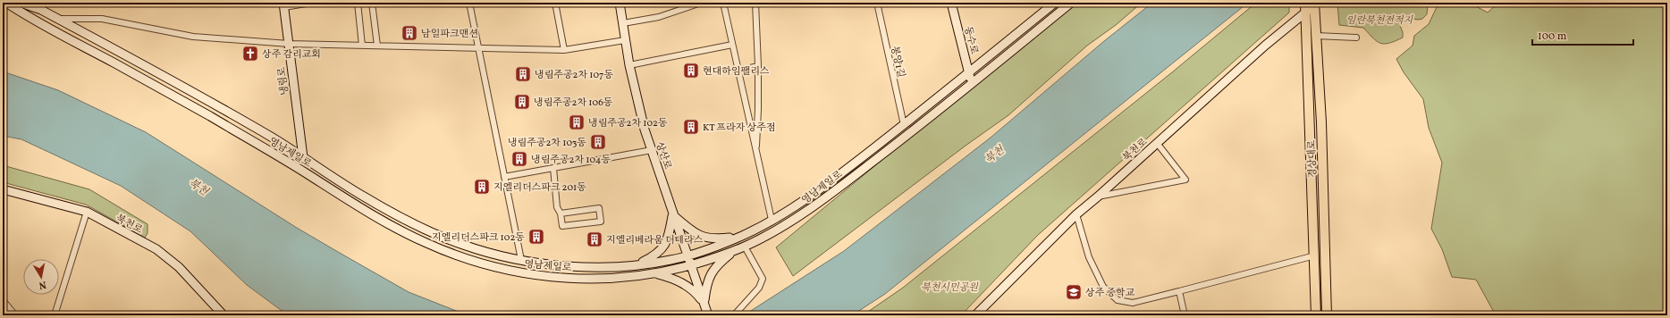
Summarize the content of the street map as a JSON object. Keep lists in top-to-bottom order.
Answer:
{
  "streets": {
    "main road": ["경상대로"],
    "street": [
      "동수로",
      "봉양1길",
      "냉림로",
      "북천로",
      "영남제일로",
      "상산로"
    ]
  },
  "crossings": [
    ["동수로", "영남제일로"],
    ["봉양1길", "영남제일로"],
    ["냉림로", "영남제일로"],
    ["북천로", "경상대로"],
    ["영남제일로", "상산로"]
  ],
  "water": ["북천"],
  "parks": ["임란북천전적지", "북천시민공원"],
  "places": {
    "building": [
      "남일파크맨션",
      "현대하임팰리스",
      "냉림주공2차 107동",
      "냉림주공2차 106동",
      "냉림주공2차 102동",
      "KT 프라자 상주점",
      "냉림주공2차 103동",
      "냉림주공2차 104동",
      "지엘리더스파크 201동",
      "지엘리더스파크 102동",
      "지엘리베라움 더테라스"
    ],
    "church": ["상주 감리교회"],
    "school or university": ["상주 중학교"]
  },
  "scale_bar": "100 m",
  "north": "bottom"
}
